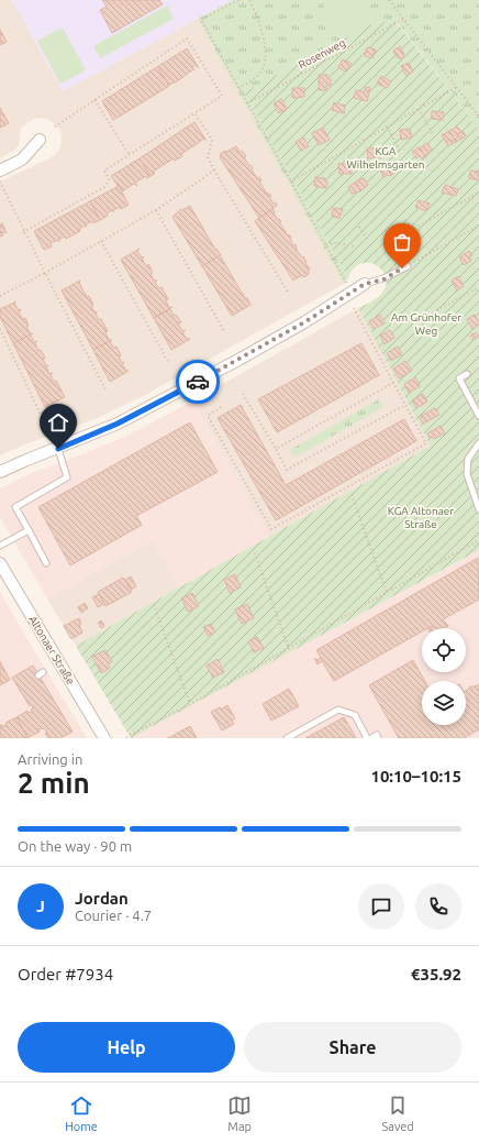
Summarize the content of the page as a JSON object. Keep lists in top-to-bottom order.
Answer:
{
  "streets": {
    "street": ["Altonaer Straße"],
    "path": ["Rosenweg"]
  },
  "parks": ["KGA Wilhelmsgarten", "Am Grünhofer Weg", "KGA Altonaer Straße"],
  "page": {
    "heading": ["2 min", "Arriving in", "10:10–10:15"],
    "panel": [
      "Jordan",
      "Courier · 4.7",
      "Order #7934",
      "€35.92"
    ],
    "bar": "On the way · 90 m",
    "round": "J",
    "buttons": ["Help", "Share"],
    "tabs": ["Home", "Map", "Saved"]
  }
}
